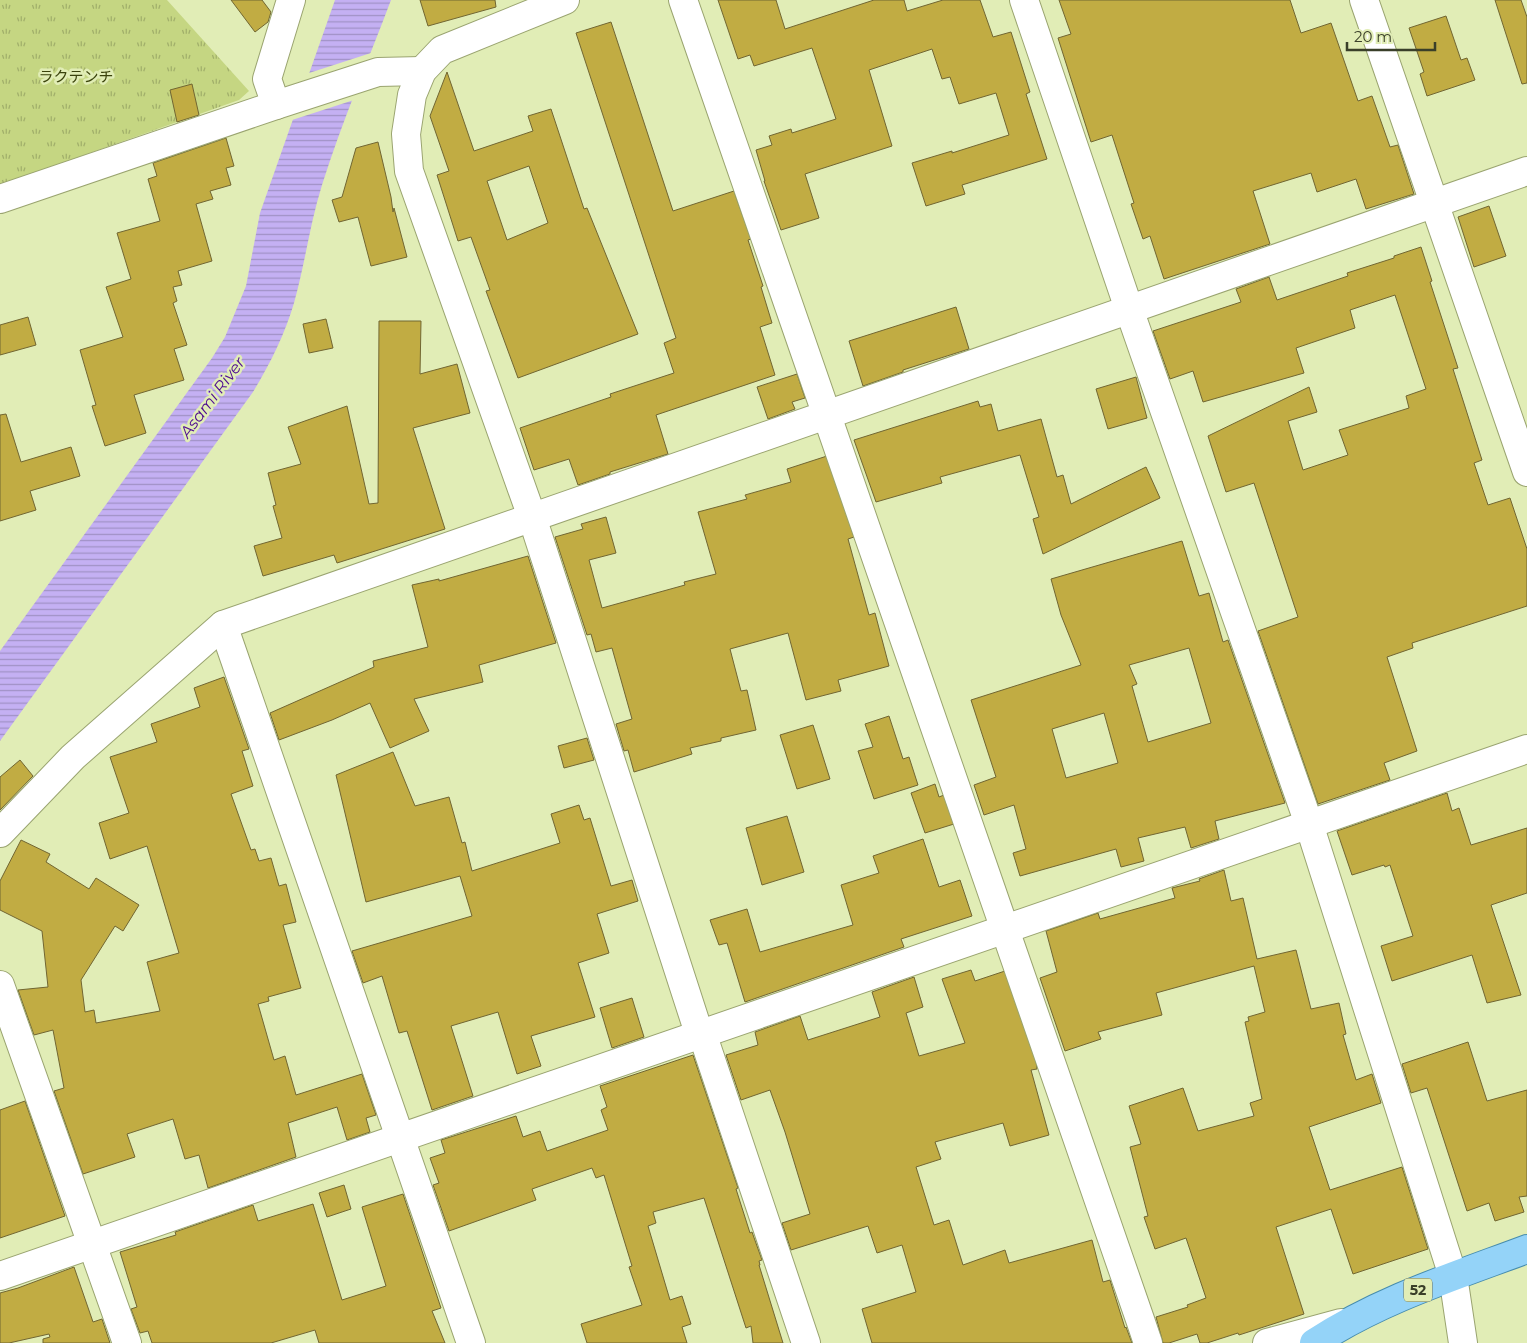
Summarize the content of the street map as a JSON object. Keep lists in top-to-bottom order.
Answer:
{
  "streets": {
    "main road": ["52"]
  },
  "water": ["Asami River"],
  "parks": ["ラクテンチ"],
  "scale_bar": "20 m"
}
